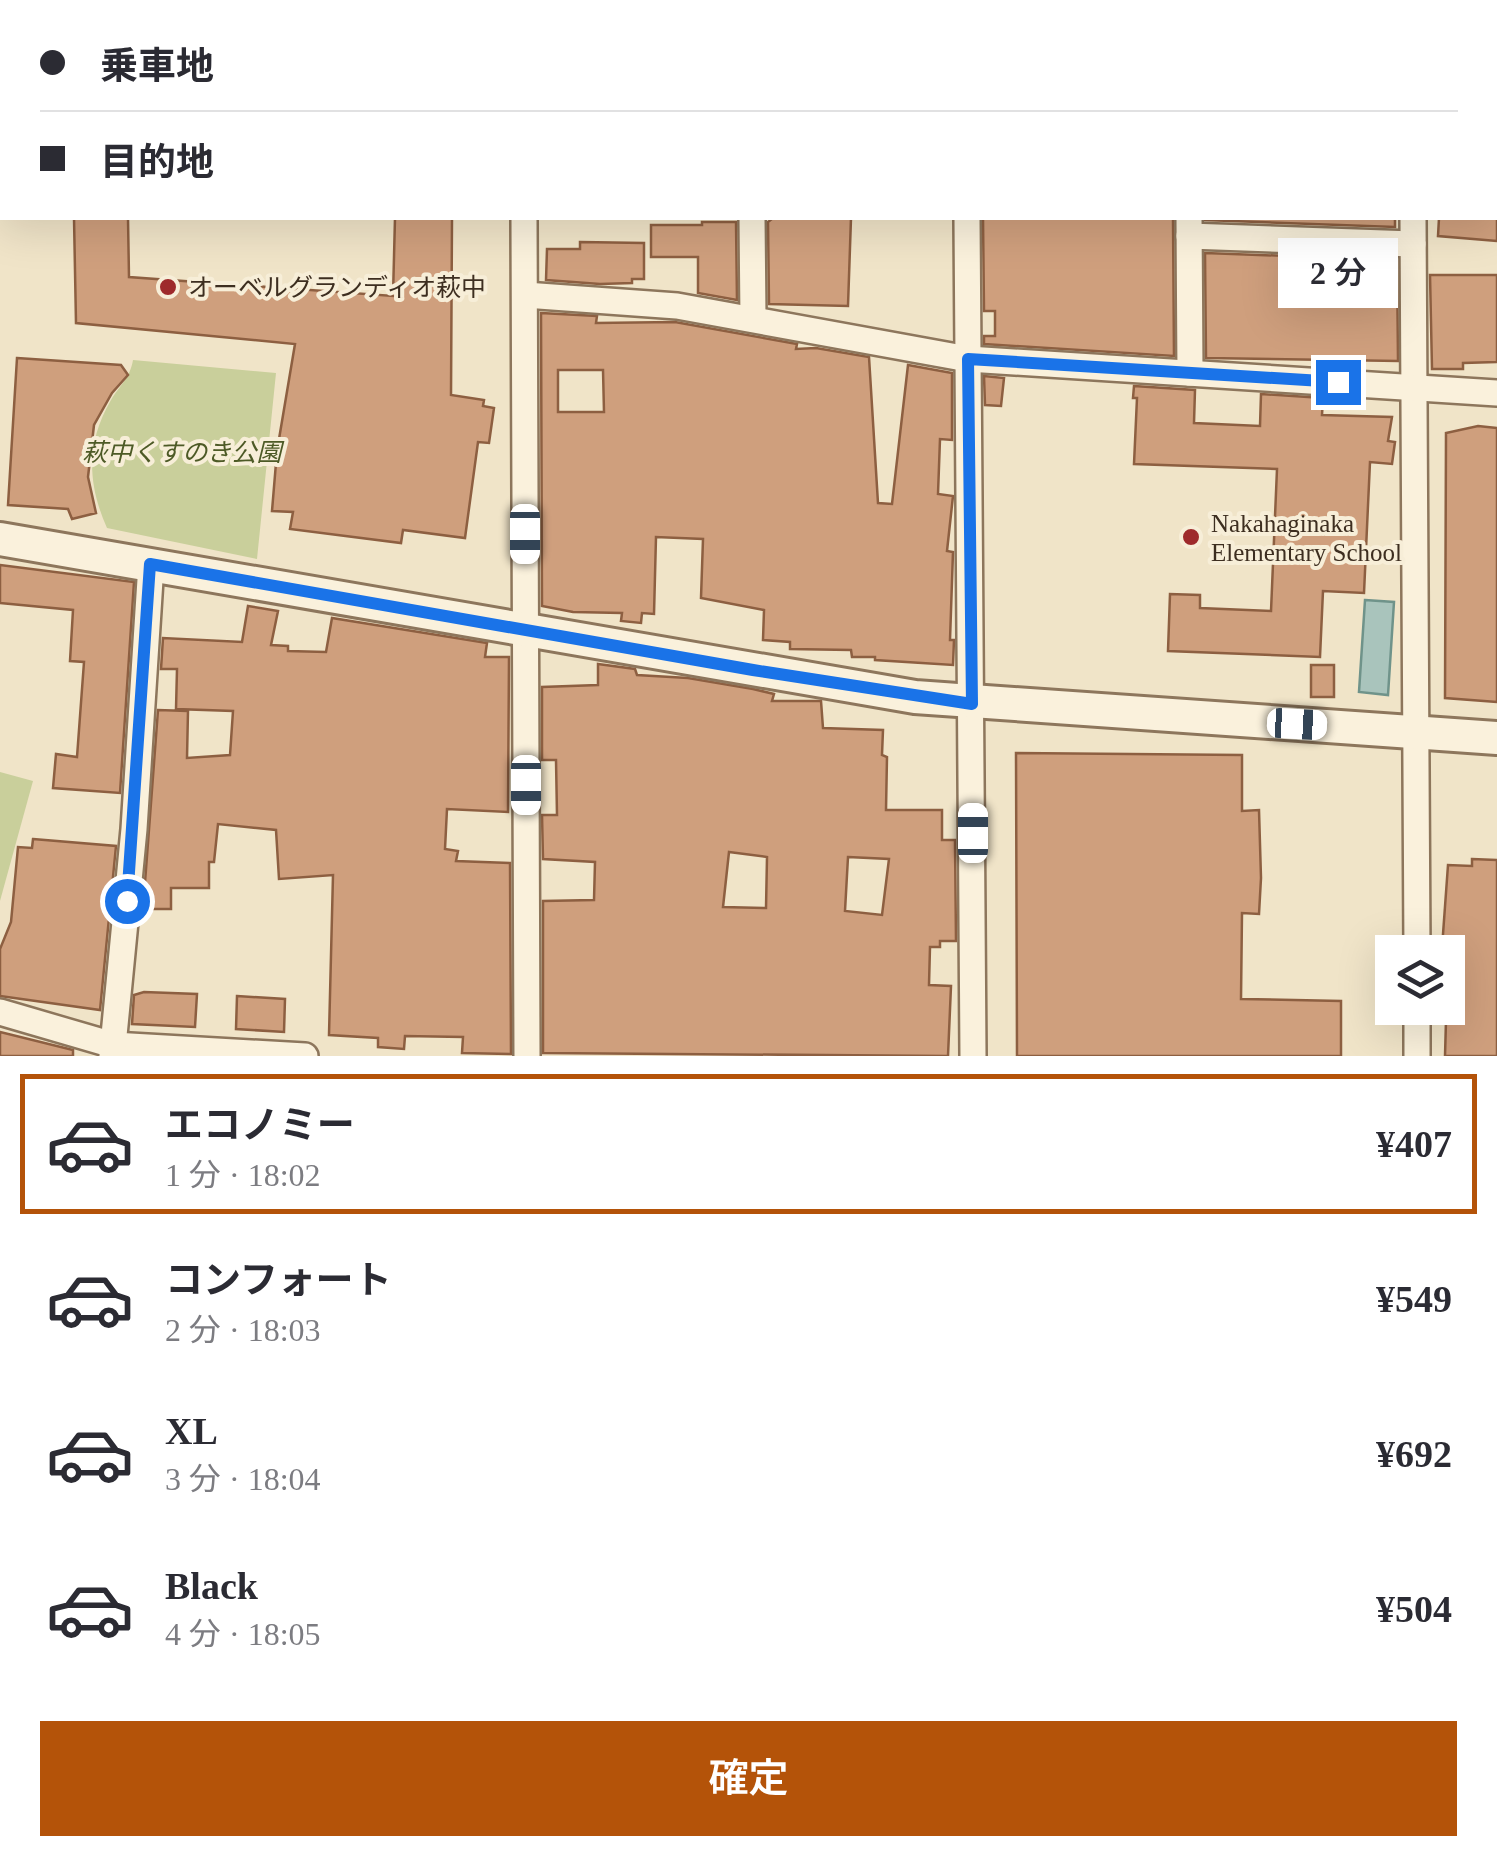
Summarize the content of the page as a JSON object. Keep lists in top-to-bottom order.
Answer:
{
  "parks": ["萩中くすのき公園"],
  "places": ["オーベルグランディオ萩中", "Nakahaginaka Elementary School"],
  "page": {
    "banner": ["乗車地", "目的地"],
    "bubble": "2 分",
    "list": [
      {
        "name": "エコノミー",
        "note": "1 分 · 18:02",
        "value": "¥407"
      },
      {
        "name": "コンフォート",
        "note": "2 分 · 18:03",
        "value": "¥549"
      },
      {
        "name": "XL",
        "note": "3 分 · 18:04",
        "value": "¥692"
      },
      {
        "name": "Black",
        "note": "4 分 · 18:05",
        "value": "¥504"
      }
    ],
    "buttons": "確定"
  }
}
